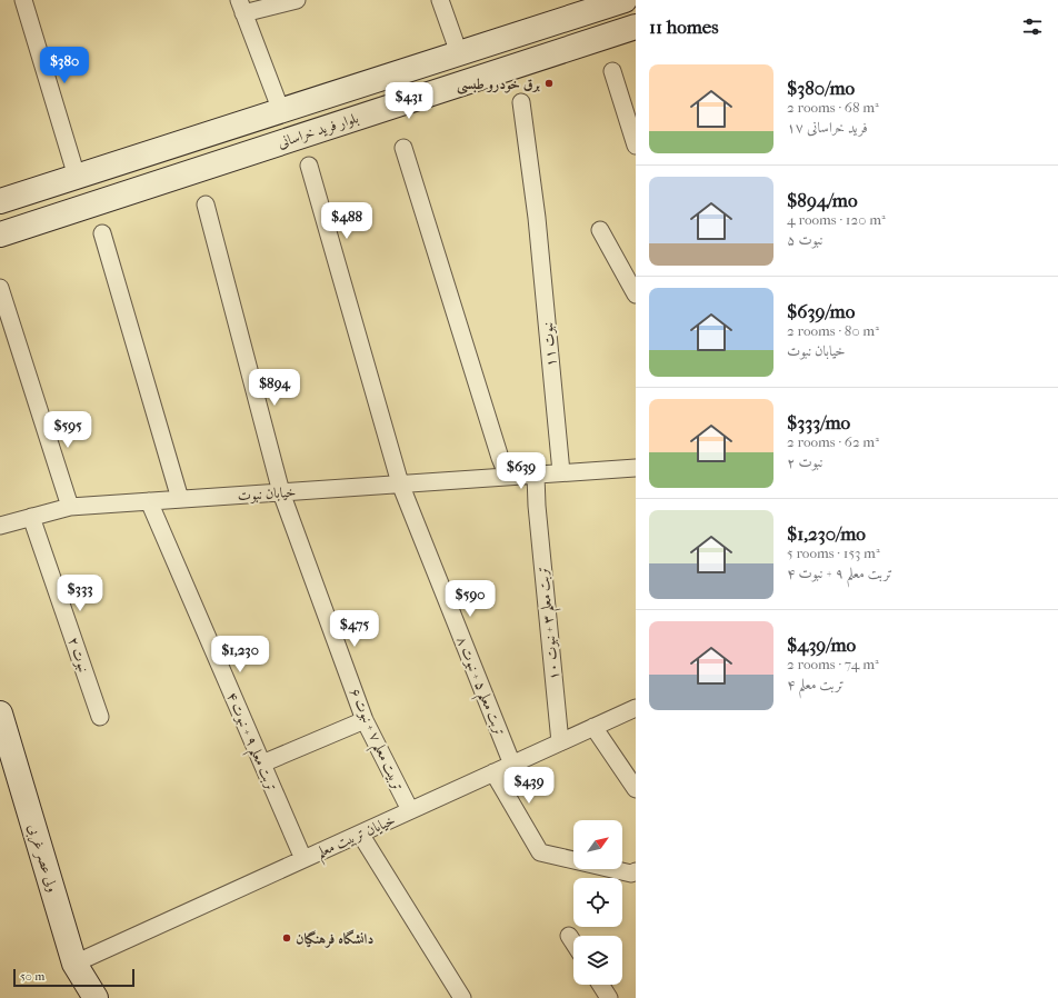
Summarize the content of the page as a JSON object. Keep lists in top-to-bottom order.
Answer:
{
  "streets": {
    "street": [
      "بلوار فرید خراسانی",
      "نبوت ۱۱",
      "خیابان نبوت",
      "تربت معلم ۳ + نبوت ۱۰",
      "نبوت ۲",
      "تربت معلم ۵ + نبوت ۸",
      "تربیت معلم ۷ + نبوت ۶",
      "تربت معلم ۹ + نبوت ۴",
      "خیایان تربیت معلم",
      "ولی عصر غربی"
    ]
  },
  "crossings": [
    ["نبوت ۱۱", "خیابان نبوت"],
    ["خیابان نبوت", "تربت معلم ۳ + نبوت ۱۰"],
    ["خیابان نبوت", "نبوت ۲"],
    ["خیابان نبوت", "تربت معلم ۵ + نبوت ۸"],
    ["خیابان نبوت", "تربیت معلم ۷ + نبوت ۶"],
    ["خیابان نبوت", "تربت معلم ۹ + نبوت ۴"],
    ["تربت معلم ۳ + نبوت ۱۰", "خیایان تربیت معلم"],
    ["تربت معلم ۵ + نبوت ۸", "خیایان تربیت معلم"],
    ["تربیت معلم ۷ + نبوت ۶", "خیایان تربیت معلم"],
    ["تربت معلم ۹ + نبوت ۴", "خیایان تربیت معلم"],
    ["خیایان تربیت معلم", "ولی عصر غربی"]
  ],
  "places": ["برق خودرو طبسی", "دانشگاه فرهنگیان"],
  "scale_bar": "50 m",
  "north": "top right",
  "page": {
    "heading": "11 homes",
    "price": [
      "$380",
      "$431",
      "$488",
      "$894",
      "$595",
      "$639",
      "$333",
      "$590",
      "$475",
      "$1,230",
      "$439"
    ],
    "list": [
      {
        "name": "$380/mo",
        "note": "2 rooms · 68 m² · فرید خراسانی ۱۷"
      },
      {
        "name": "$894/mo",
        "note": "4 rooms · 120 m² · نبوت ۵"
      },
      {
        "name": "$639/mo",
        "note": "2 rooms · 80 m² · خیابان نبوت"
      },
      {
        "name": "$333/mo",
        "note": "2 rooms · 62 m² · نبوت ۲"
      },
      {
        "name": "$1,230/mo",
        "note": "5 rooms · 153 m² · تربت معلم ۹ + نبوت ۴"
      },
      {
        "name": "$439/mo",
        "note": "2 rooms · 74 m² · تربت معلم ۴"
      }
    ],
    "scale": "50 m"
  }
}
